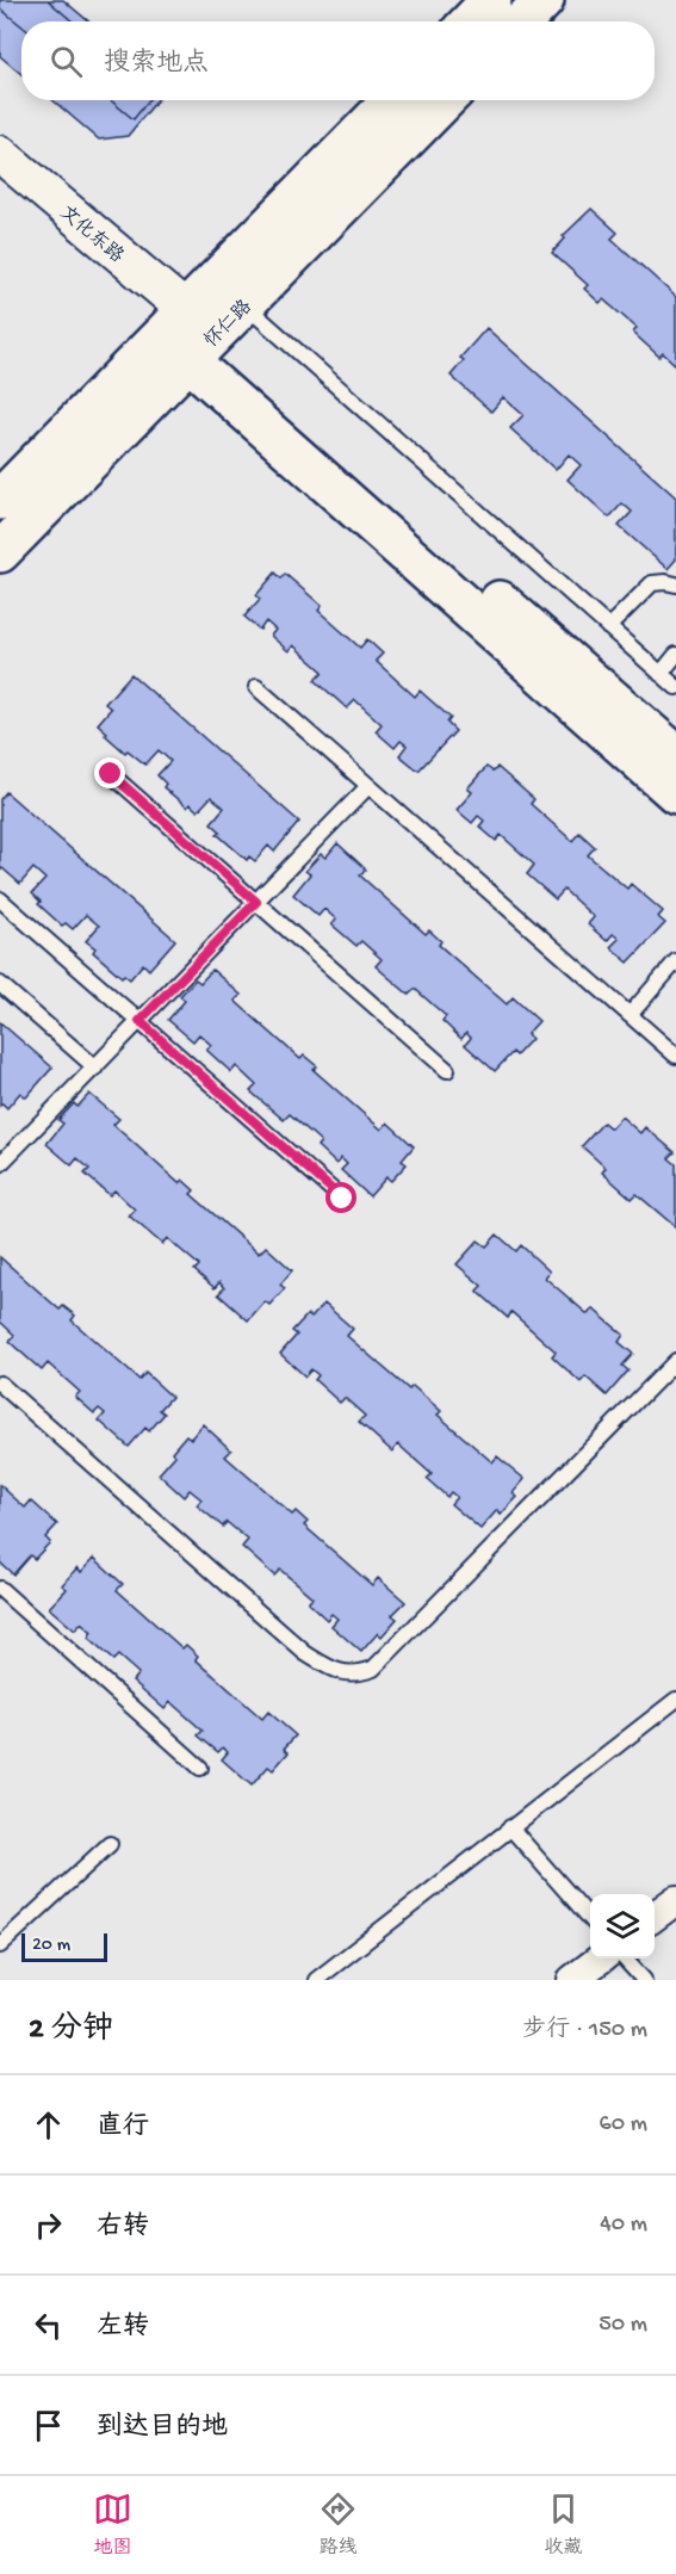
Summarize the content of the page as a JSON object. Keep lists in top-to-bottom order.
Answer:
{
  "streets": {
    "main road": ["怀仁路"],
    "street": ["文化东路"]
  },
  "crossings": [
    ["文化东路", "怀仁路"]
  ],
  "scale_bar": "20 m",
  "page": {
    "search": "搜索地点",
    "scale": "20 m",
    "heading": ["2 分钟", "步行 · 150 m"],
    "list": [
      ["直行", "60 m"],
      ["右转", "40 m"],
      ["左转", "50 m"],
      "到达目的地"
    ],
    "nav": ["地图", "路线", "收藏"]
  }
}
